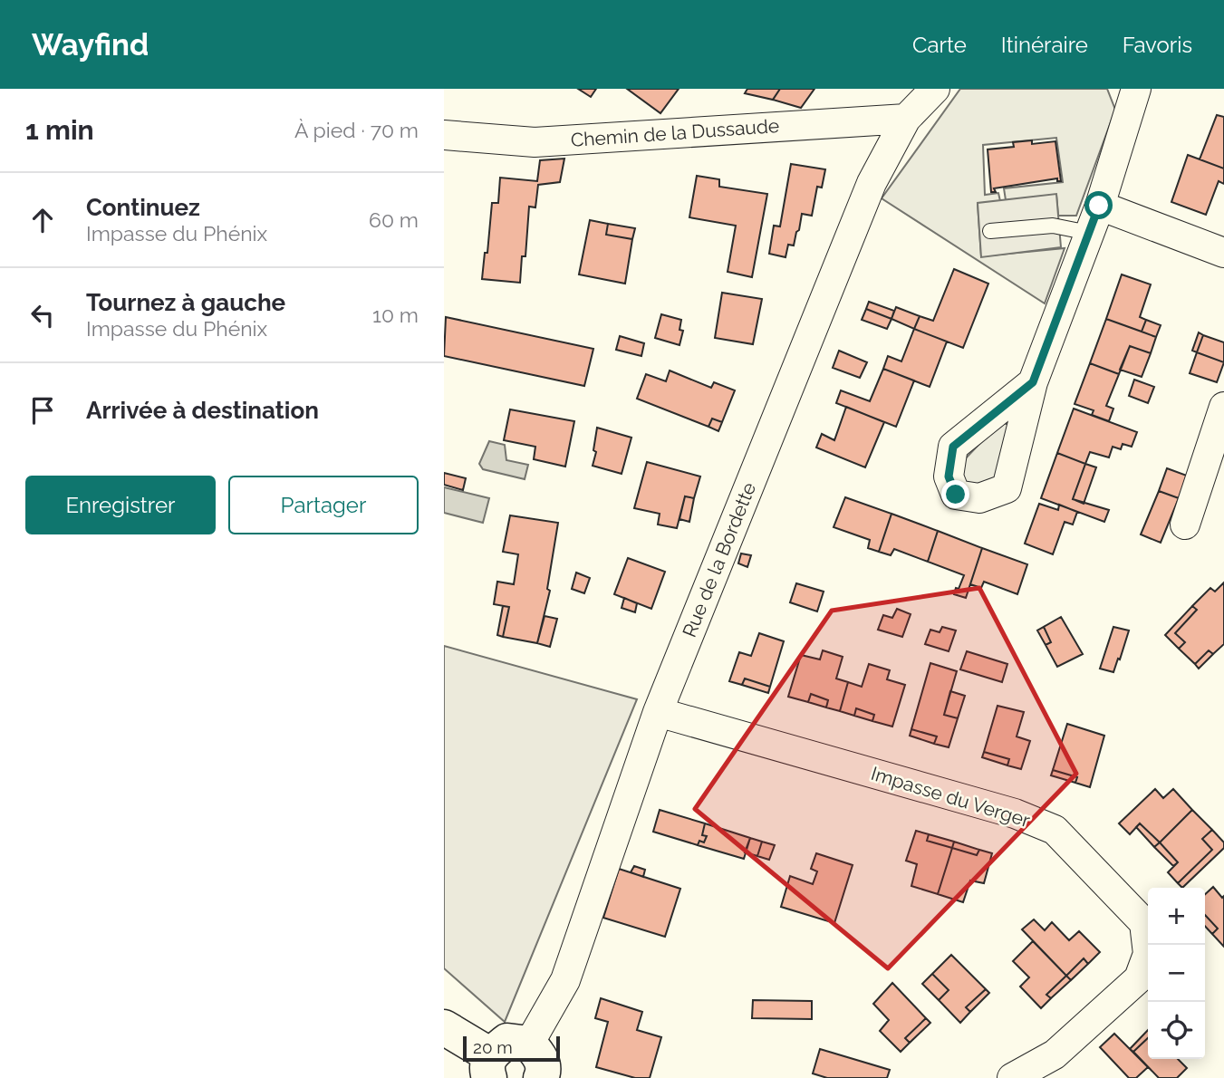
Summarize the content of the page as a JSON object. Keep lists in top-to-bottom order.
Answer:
{
  "streets": {
    "street": ["Chemin de la Dussaude", "Rue de la Bordette", "Impasse du Verger"]
  },
  "crossings": [
    ["Chemin de la Dussaude", "Rue de la Bordette"],
    ["Rue de la Bordette", "Impasse du Verger"]
  ],
  "scale_bar": "20 m",
  "page": {
    "header": "Wayfind",
    "nav": ["Carte", "Itinéraire", "Favoris"],
    "heading": ["1 min", "À pied · 70 m"],
    "list": [
      ["Continuez", "Impasse du Phénix", "60 m"],
      ["Tournez à gauche", "Impasse du Phénix", "10 m"],
      "Arrivée à destination"
    ],
    "buttons": ["Enregistrer", "Partager"],
    "map_buttons": ["+", "−"],
    "scale": "20 m"
  }
}
